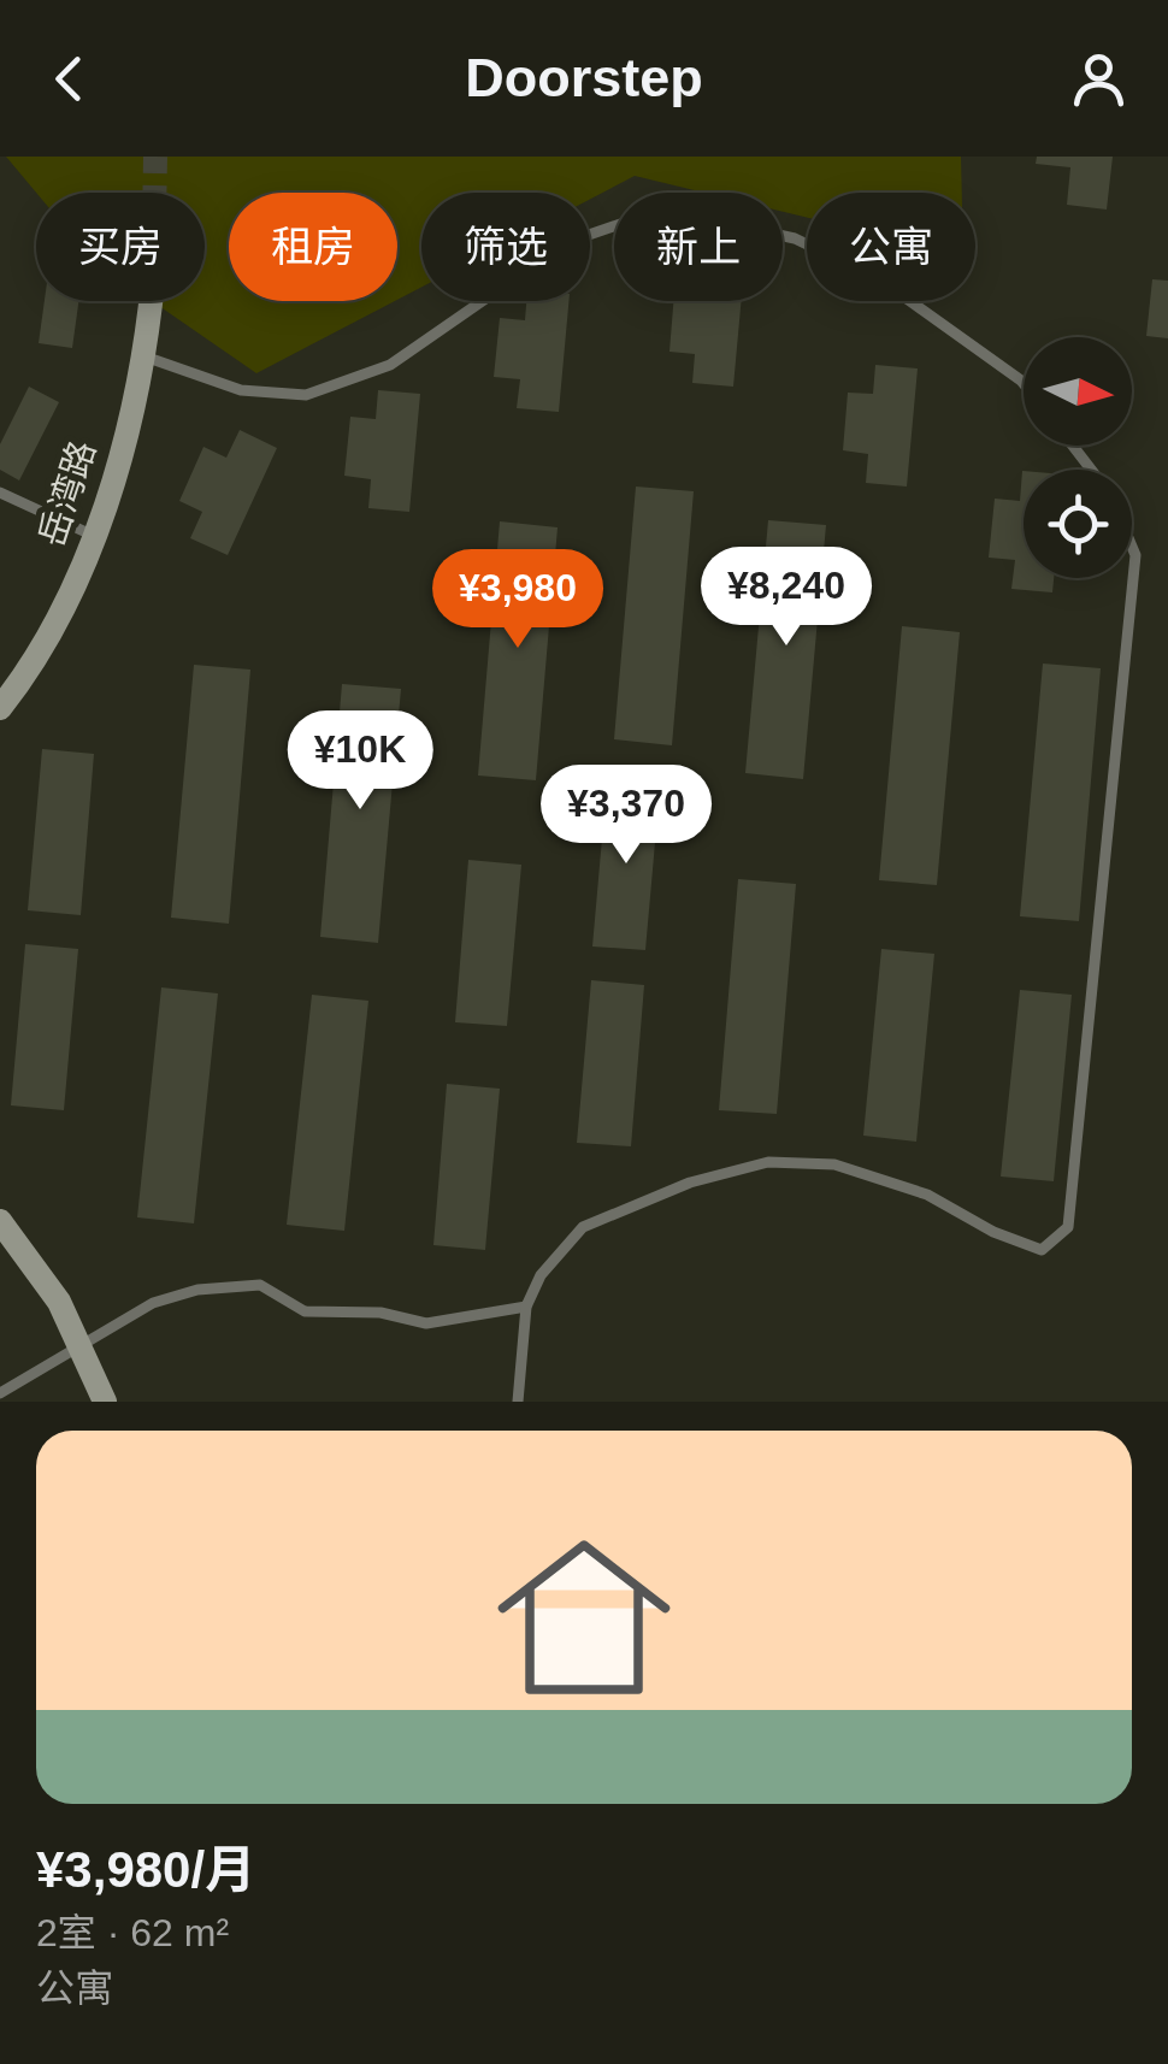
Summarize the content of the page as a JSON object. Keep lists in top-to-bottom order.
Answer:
{
  "streets": {
    "street": ["岳湾路"]
  },
  "north": "right",
  "page": {
    "header": "Doorstep",
    "chip": [
      "买房",
      "租房",
      "筛选",
      "新上",
      "公寓"
    ],
    "price": [
      "¥8,240",
      "¥3,980",
      "¥10K",
      "¥3,370"
    ],
    "list": [
      {
        "name": "¥3,980/月",
        "note": "2室 · 62 m² · 公寓"
      }
    ]
  }
}
